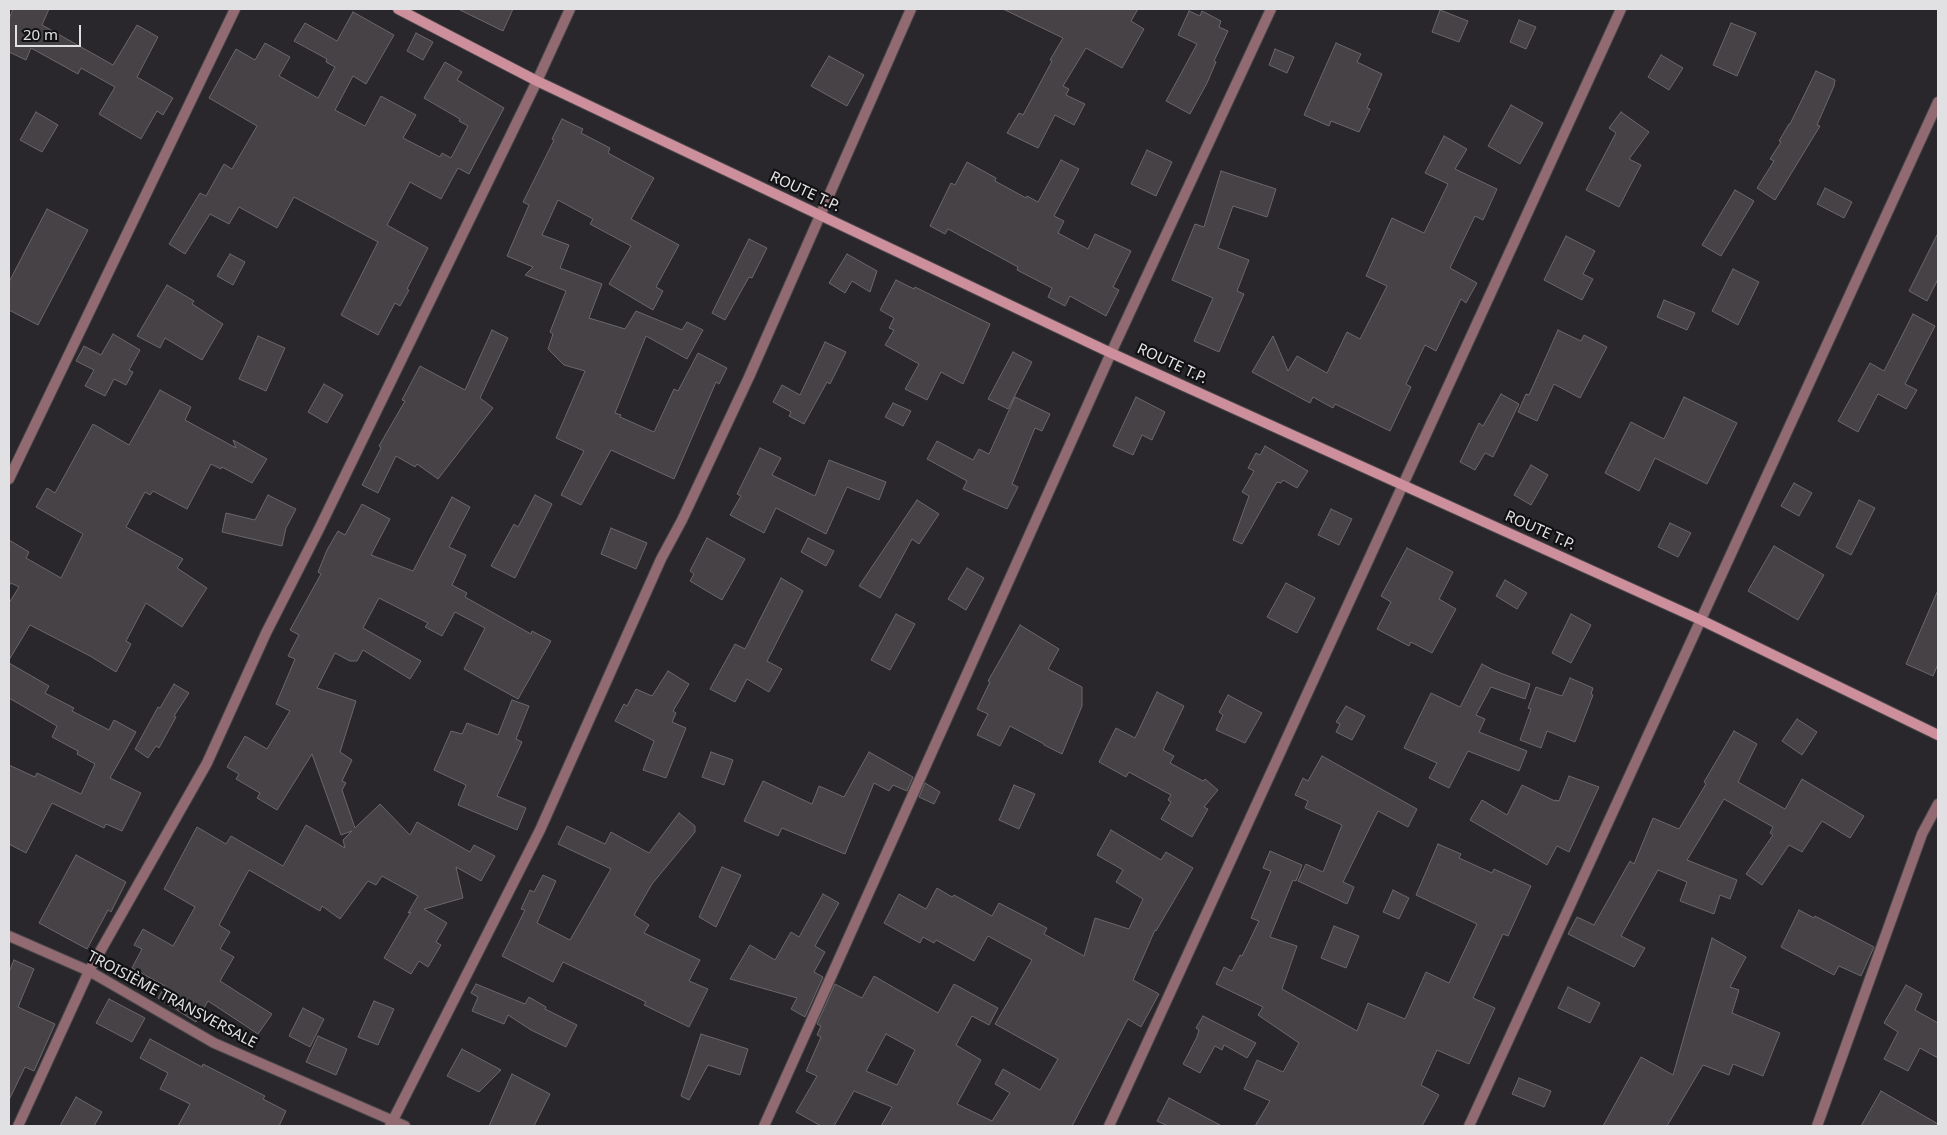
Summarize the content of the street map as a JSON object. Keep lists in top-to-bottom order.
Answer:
{
  "streets": {
    "street": ["ROUTE T.P.", "TROISIÈME TRANSVERSALE"]
  },
  "scale_bar": "20 m"
}
